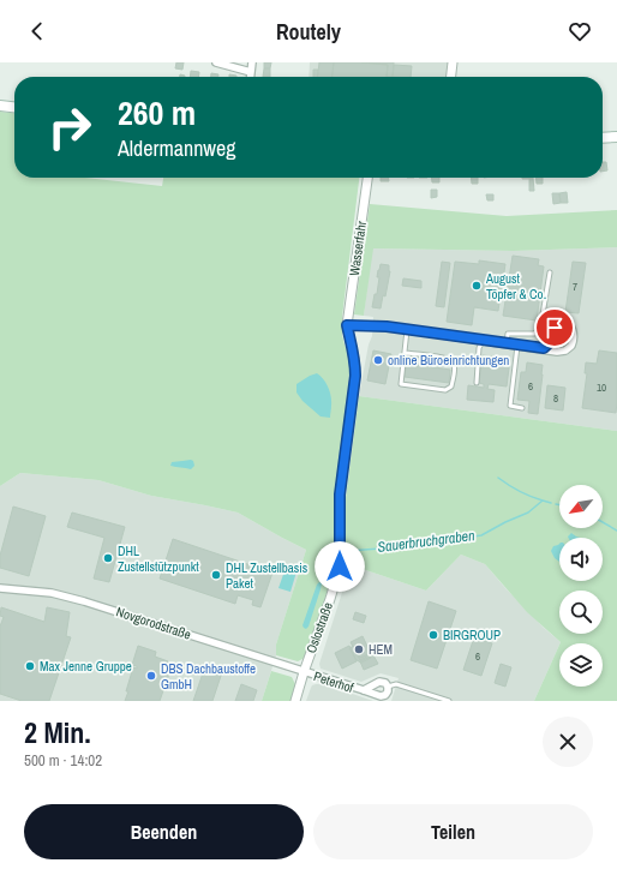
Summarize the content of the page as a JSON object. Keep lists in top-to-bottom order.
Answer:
{
  "streets": {
    "street": [
      "Wasserfahr",
      "Novgorodstraße",
      "Oslostraße",
      "Peterhof"
    ]
  },
  "crossings": [
    ["Wasserfahr", "Oslostraße"],
    ["Novgorodstraße", "Oslostraße"],
    ["Novgorodstraße", "Peterhof"],
    ["Oslostraße", "Peterhof"]
  ],
  "water": ["Sauerbruchgraben"],
  "places": [
    "August Töpfer & Co.",
    "online Büroeinrichtungen",
    "DHL Zustellstützpunkt",
    "DHL Zustellbasis Paket",
    "BIRGROUP",
    "HEM",
    "Max Jenne Gruppe",
    "DBS Dachbaustoffe GmbH"
  ],
  "house_numbers": [
    "7",
    "6",
    "10",
    "8",
    "6"
  ],
  "north": "bottom left",
  "page": {
    "header": "Routely",
    "turn": ["260 m", "Aldermannweg"],
    "heading": ["2 Min.", "500 m · 14:02"],
    "buttons": ["Beenden", "Teilen"]
  }
}
